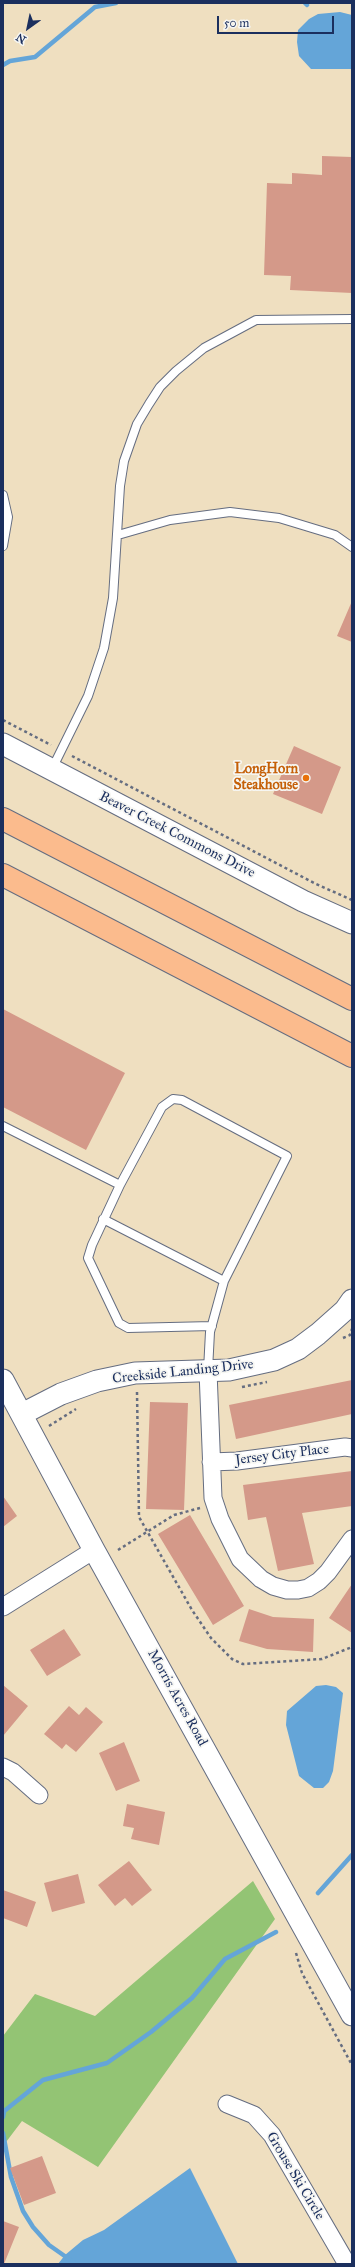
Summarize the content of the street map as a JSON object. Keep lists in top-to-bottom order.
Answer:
{
  "streets": {
    "street": [
      "Beaver Creek Commons Drive",
      "Creekside Landing Drive",
      "Jersey City Place",
      "Morris Acres Road",
      "Grouse Ski Circle"
    ]
  },
  "crossings": [
    ["Creekside Landing Drive", "Morris Acres Road"]
  ],
  "places": ["LongHorn Steakhouse"],
  "scale_bar": "50 m",
  "north": "bottom left"
}
